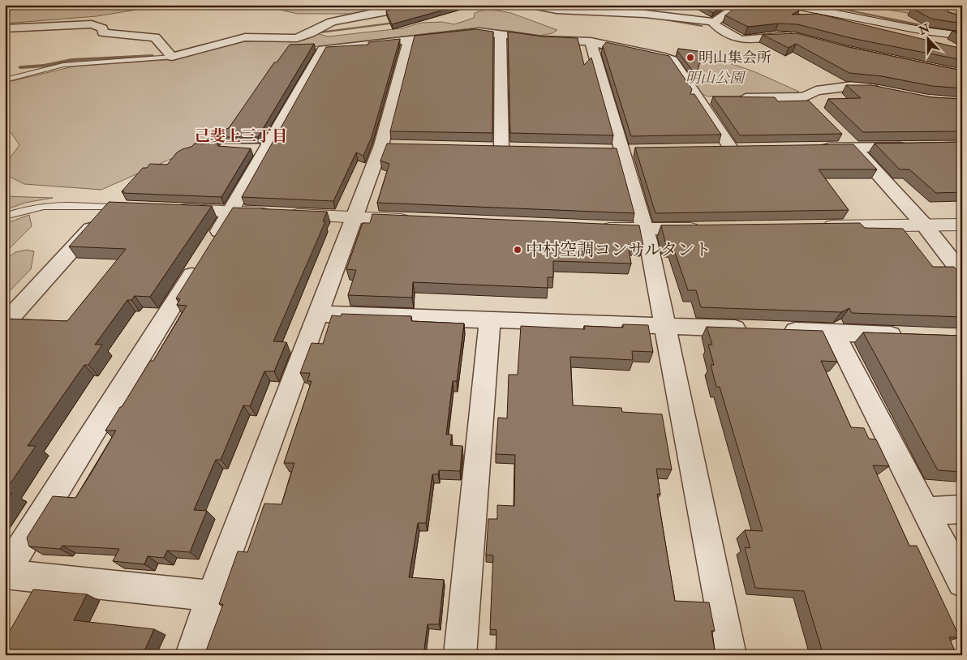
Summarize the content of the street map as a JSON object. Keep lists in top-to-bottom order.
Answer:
{
  "districts": ["己斐上三丁目"],
  "parks": ["明山公園"],
  "places": ["明山集会所", "中村空調コンサルタント"],
  "north": "top"
}
